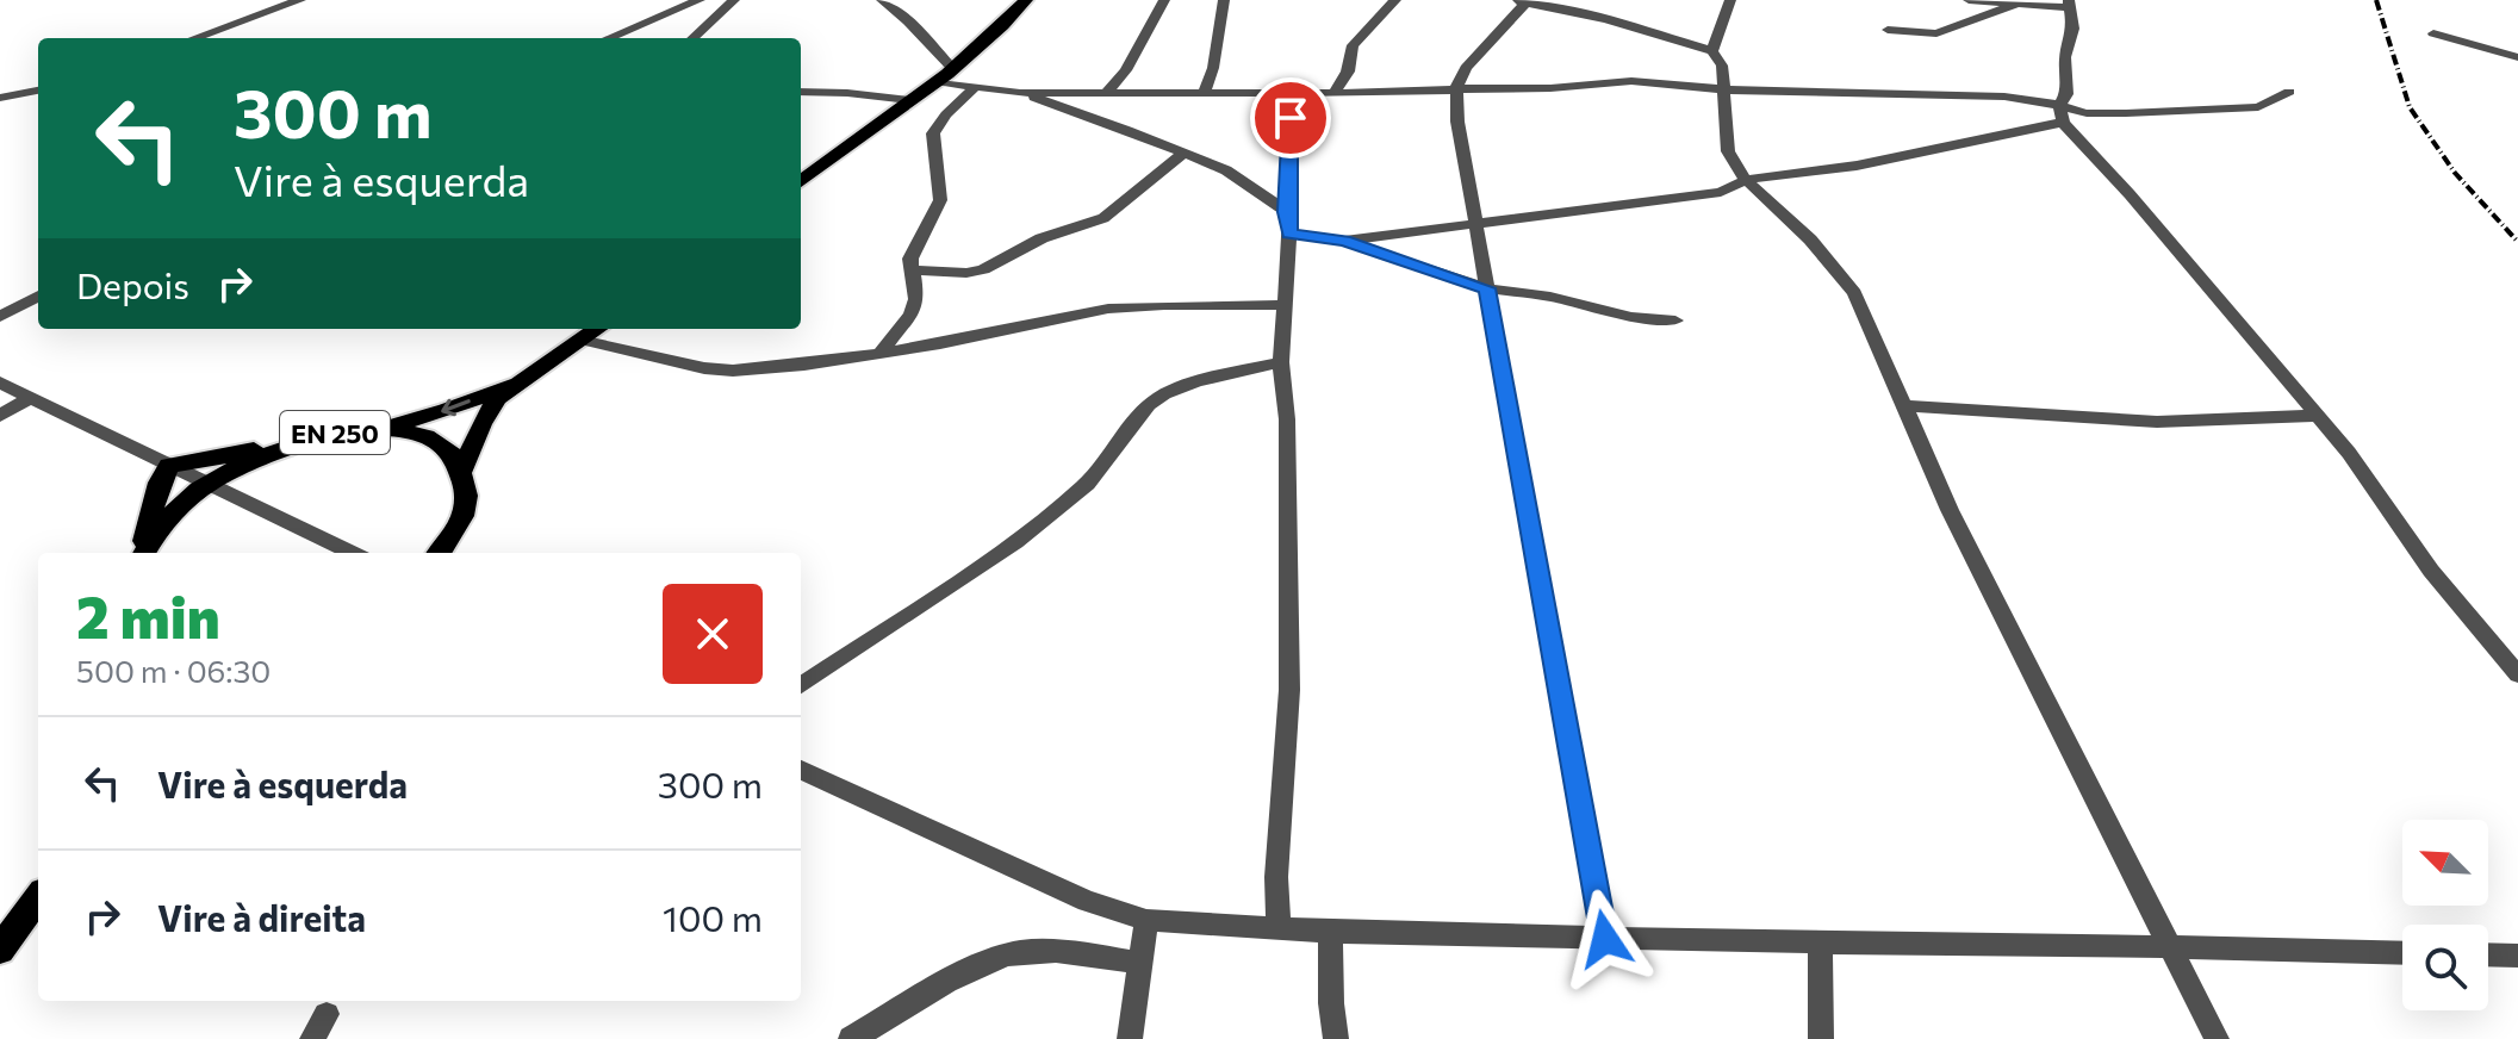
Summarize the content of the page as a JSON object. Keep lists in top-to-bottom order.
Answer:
{
  "streets": {
    "main road": ["EN 250"]
  },
  "north": "top left",
  "page": {
    "turn": ["300 m", "Vire à esquerda"],
    "then": "Depois",
    "heading": ["2 min", "500 m · 06:30"],
    "list": [
      {
        "name": "Vire à esquerda",
        "value": "300 m"
      },
      {
        "name": "Vire à direita",
        "value": "100 m"
      }
    ]
  }
}
